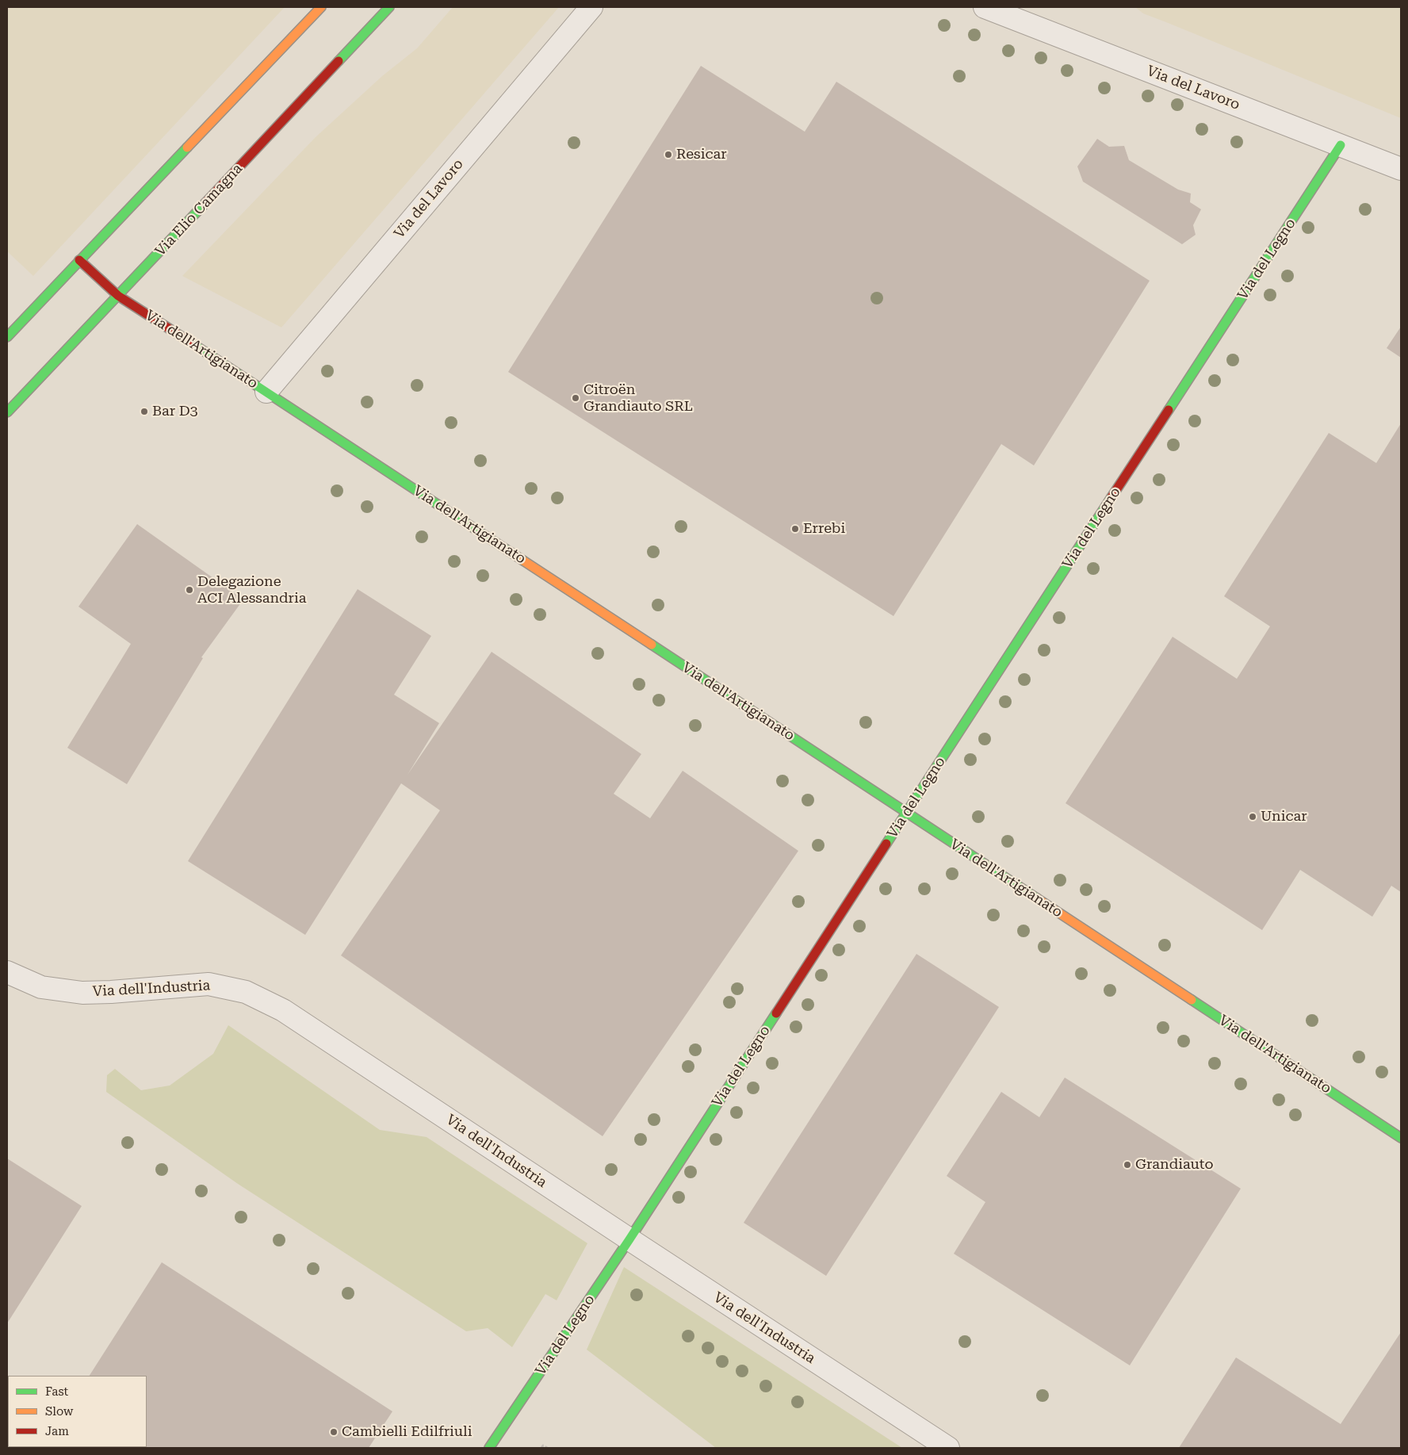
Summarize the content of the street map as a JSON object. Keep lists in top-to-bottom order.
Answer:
{
  "streets": {
    "street": [
      "Via del Lavoro",
      "Via Elio Camagna",
      "Via del Legno",
      "Via dell'Artigianato",
      "Via dell'Industria"
    ]
  },
  "crossings": [
    ["Via del Lavoro", "Via del Legno"],
    ["Via del Lavoro", "Via dell'Artigianato"],
    ["Via Elio Camagna", "Via dell'Artigianato"],
    ["Via del Legno", "Via dell'Artigianato"],
    ["Via del Legno", "Via dell'Industria"]
  ],
  "places": [
    "Resicar",
    "Citroën Grandiauto SRL",
    "Bar D3",
    "Errebi",
    "Delegazione ACI Alessandria",
    "Unicar",
    "Grandiauto",
    "Cambielli Edilfriuli"
  ],
  "legend": ["Fast", "Slow", "Jam"]
}
